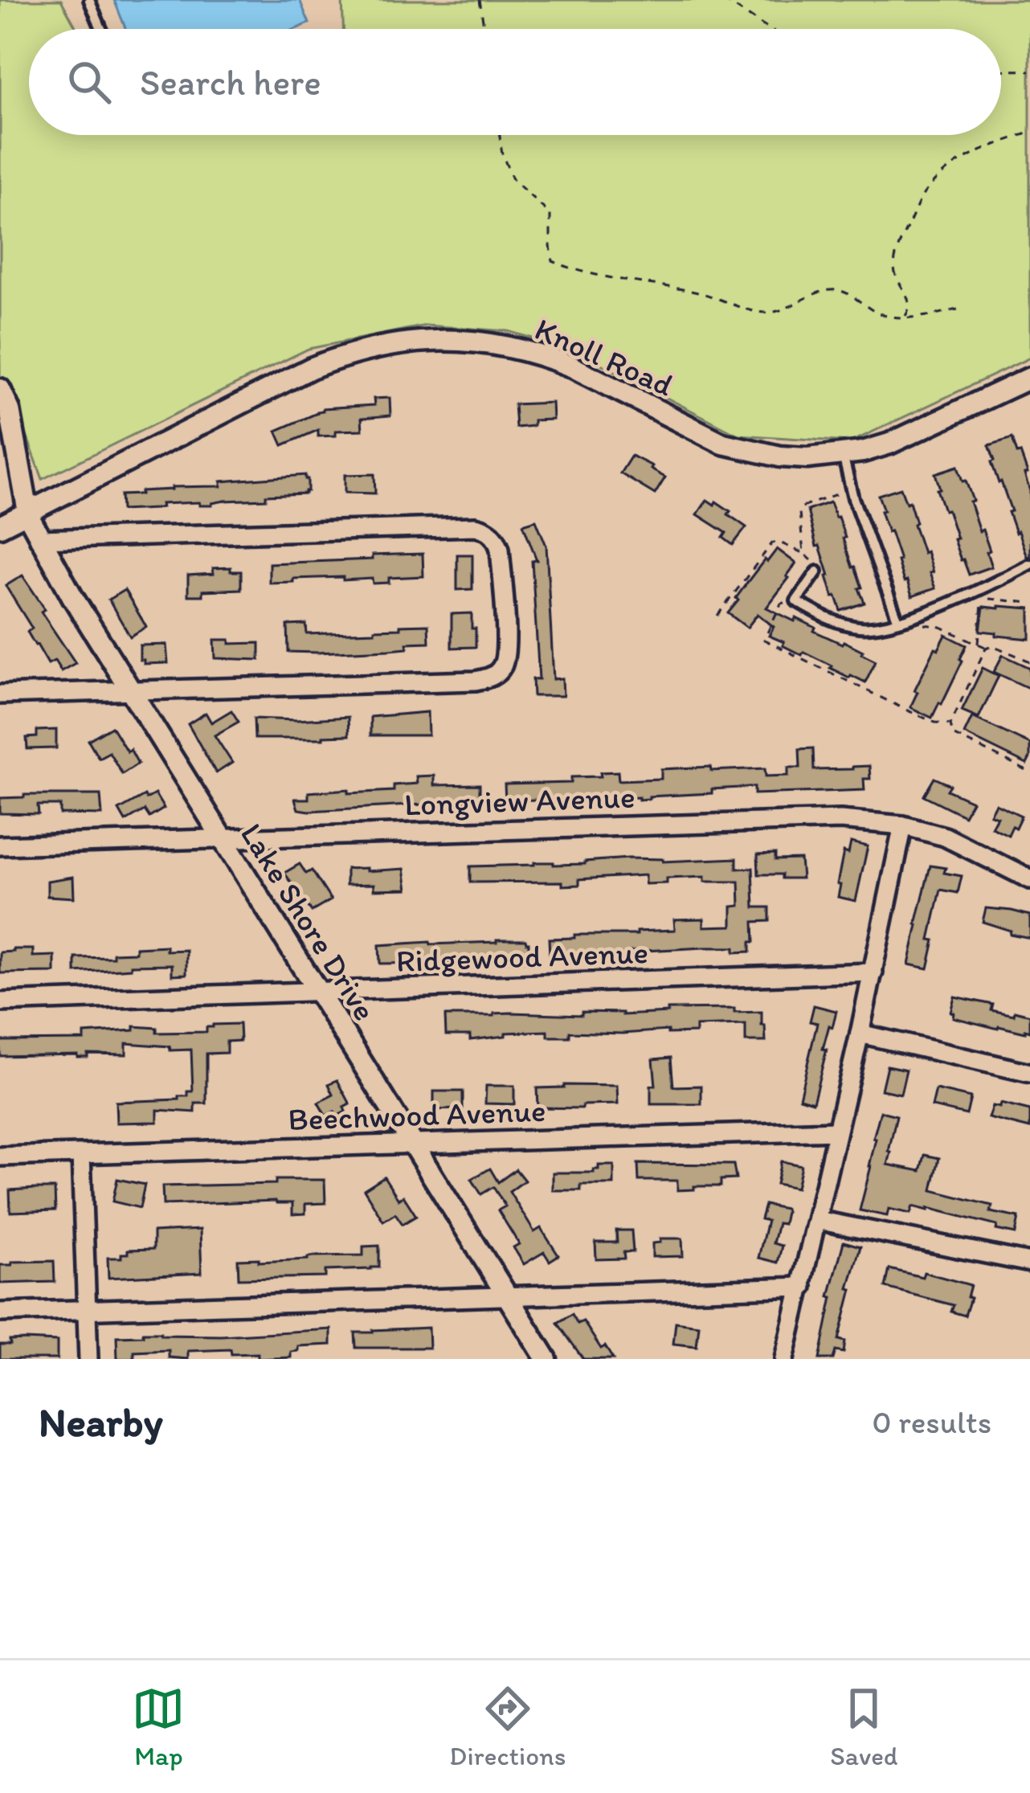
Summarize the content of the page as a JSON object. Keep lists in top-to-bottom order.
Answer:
{
  "streets": {
    "street": [
      "Knoll Road",
      "Longview Avenue",
      "Lake Shore Drive",
      "Ridgewood Avenue",
      "Beechwood Avenue"
    ]
  },
  "crossings": [
    ["Knoll Road", "Lake Shore Drive"],
    ["Longview Avenue", "Lake Shore Drive"],
    ["Lake Shore Drive", "Ridgewood Avenue"],
    ["Lake Shore Drive", "Beechwood Avenue"]
  ],
  "page": {
    "search": "Search here",
    "heading": ["Nearby", "0 results"],
    "nav": ["Map", "Directions", "Saved"]
  }
}
